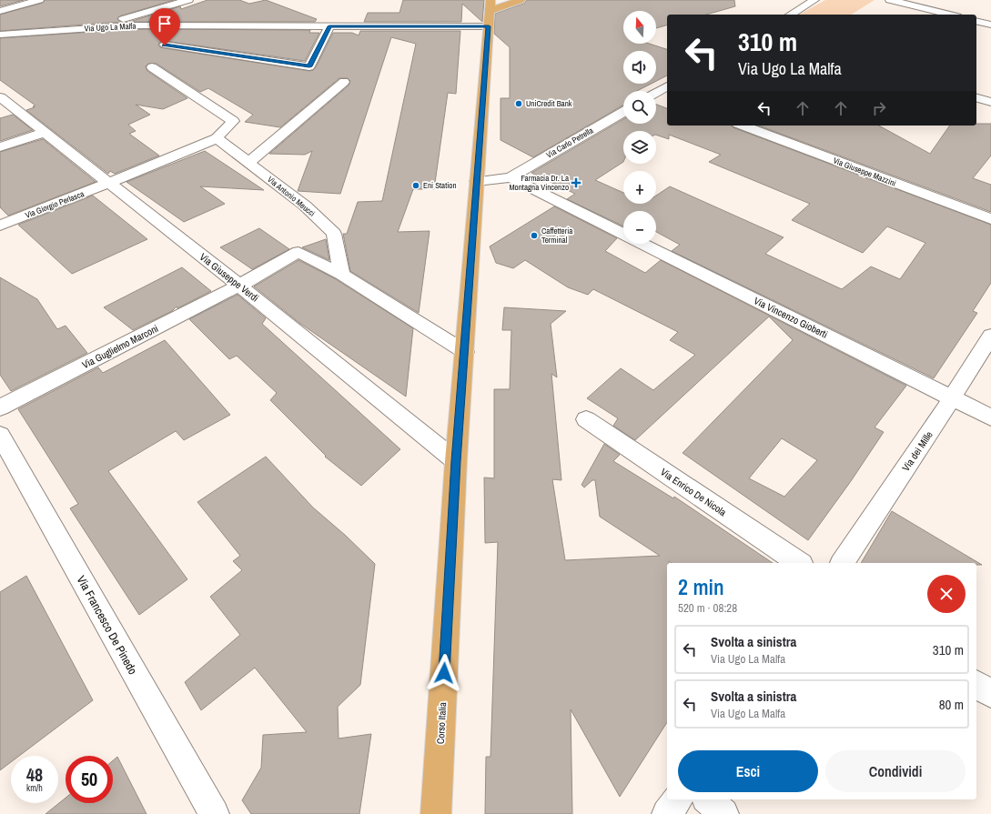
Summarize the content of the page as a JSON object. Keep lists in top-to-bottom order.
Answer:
{
  "streets": {
    "main road": ["Corso Italia"],
    "street": [
      "Via Ugo La Malfa",
      "Via Carlo Petrella",
      "Via Giuseppe Mazzini",
      "Via Antonio Meucci",
      "Via Giorgio Perlasca",
      "Via Giuseppe Verdi",
      "Via Vincenzo Gioberti",
      "Via Guglielmo Marconi",
      "Via dei Mille",
      "Via Enrico De Nicola",
      "Via Francesco De Pinedo"
    ]
  },
  "crossings": [
    ["Via Ugo La Malfa", "Corso Italia"],
    ["Via Carlo Petrella", "Via Vincenzo Gioberti"],
    ["Via Giorgio Perlasca", "Via Giuseppe Verdi"],
    ["Via Giuseppe Verdi", "Via Guglielmo Marconi"],
    ["Via Giuseppe Verdi", "Corso Italia"],
    ["Via Vincenzo Gioberti", "Via dei Mille"]
  ],
  "places": {
    "other": ["UniCredit Bank", "Eni Station", "Caffetteria Terminal"],
    "health": ["Farmacia Dr. La Montagna Vincenzo"]
  },
  "north": "top",
  "page": {
    "map_buttons": ["+", "−"],
    "turn": ["310 m", "Via Ugo La Malfa"],
    "heading": ["2 min", "520 m · 08:28"],
    "list": [
      {
        "name": "Svolta a sinistra",
        "note": "Via Ugo La Malfa",
        "value": "310 m"
      },
      {
        "name": "Svolta a sinistra",
        "note": "Via Ugo La Malfa",
        "value": "80 m"
      }
    ],
    "buttons": ["Esci", "Condividi"],
    "speed": "48 km/h",
    "limit": "50"
  }
}
